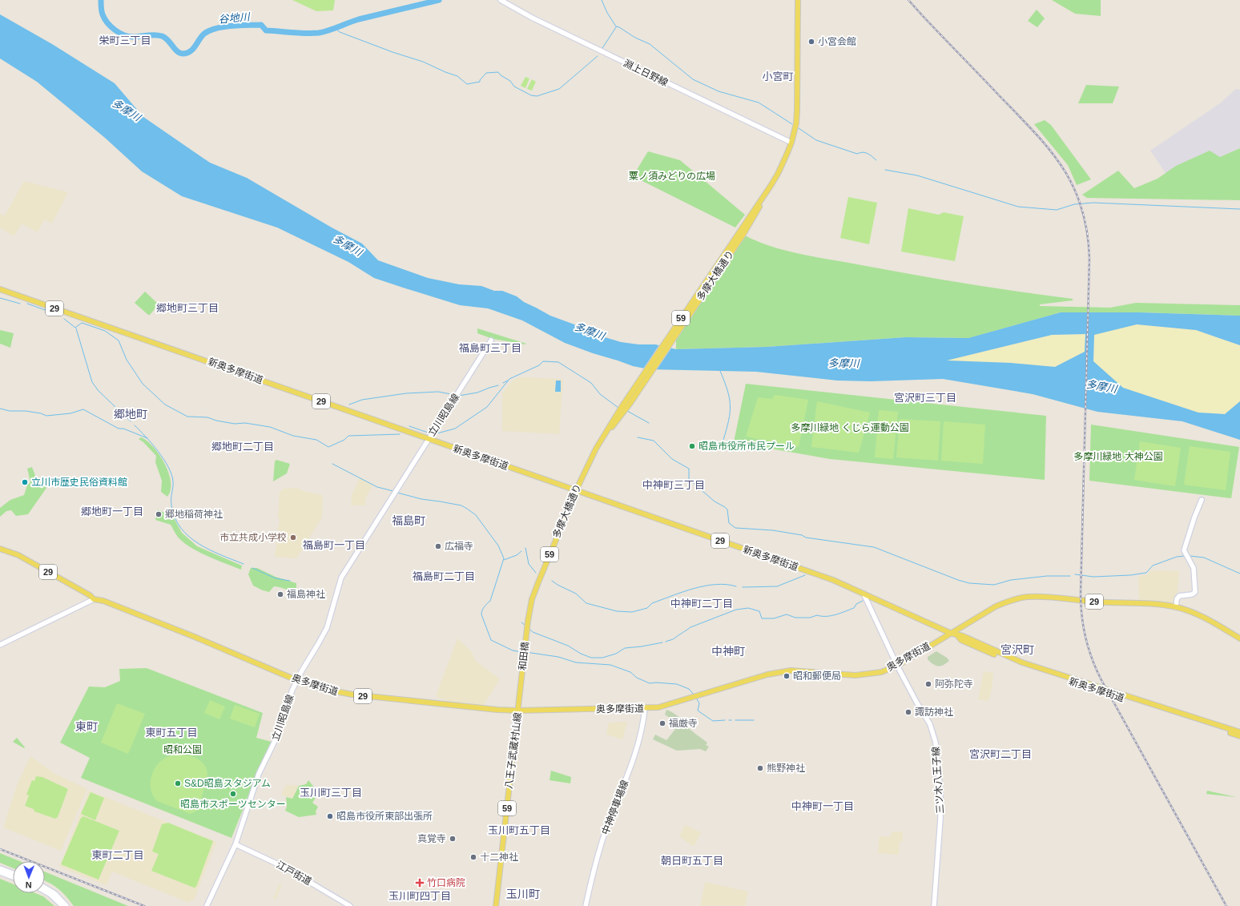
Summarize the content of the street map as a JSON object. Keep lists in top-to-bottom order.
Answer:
{
  "streets": {
    "main road": [
      "淵上日野線",
      "多摩大橋通り",
      "29",
      "59",
      "新奥多摩街道",
      "立川昭島線",
      "和田橋",
      "奥多摩街道",
      "八王子武蔵村山線",
      "三ツ木八王子線",
      "中神停車場線",
      "江戸街道"
    ]
  },
  "crossings": [
    ["淵上日野線", "多摩大橋通り"],
    ["多摩大橋通り", "新奥多摩街道"],
    ["多摩大橋通り", "和田橋"],
    ["新奥多摩街道", "立川昭島線"],
    ["新奥多摩街道", "奥多摩街道"],
    ["新奥多摩街道", "三ツ木八王子線"],
    ["立川昭島線", "奥多摩街道"],
    ["立川昭島線", "江戸街道"],
    ["和田橋", "八王子武蔵村山線"],
    ["奥多摩街道", "八王子武蔵村山線"],
    ["奥多摩街道", "三ツ木八王子線"],
    ["奥多摩街道", "中神停車場線"]
  ],
  "districts": [
    "栄町三丁目",
    "小宮町",
    "郷地町三丁目",
    "福島町三丁目",
    "宮沢町三丁目",
    "郷地町",
    "郷地町二丁目",
    "中神町三丁目",
    "郷地町一丁目",
    "福島町",
    "福島町一丁目",
    "福島町二丁目",
    "中神町二丁目",
    "宮沢町",
    "中神町",
    "東町",
    "東町五丁目",
    "宮沢町二丁目",
    "玉川町三丁目",
    "中神町一丁目",
    "玉川町五丁目",
    "東町二丁目",
    "朝日町五丁目",
    "玉川町",
    "玉川町四丁目"
  ],
  "water": ["谷地川", "多摩川"],
  "parks": [
    "粟ノ須みどりの広場",
    "多摩川緑地 くじら運動公園",
    "多摩川緑地 大神公園",
    "昭和公園"
  ],
  "places": {
    "other": [
      "小宮会館",
      "昭島市役所市民プール",
      "立川市歴史民俗資料館",
      "郷地稲荷神社",
      "市立共成小学校",
      "広福寺",
      "福島神社",
      "昭和郵便局",
      "阿弥陀寺",
      "諏訪神社",
      "福厳寺",
      "熊野神社",
      "S&D昭島スタジアム",
      "昭島市スポーツセンター",
      "昭島市役所東部出張所",
      "真覚寺",
      "十二神社"
    ],
    "health": ["竹口病院"]
  },
  "north": "bottom"
}
